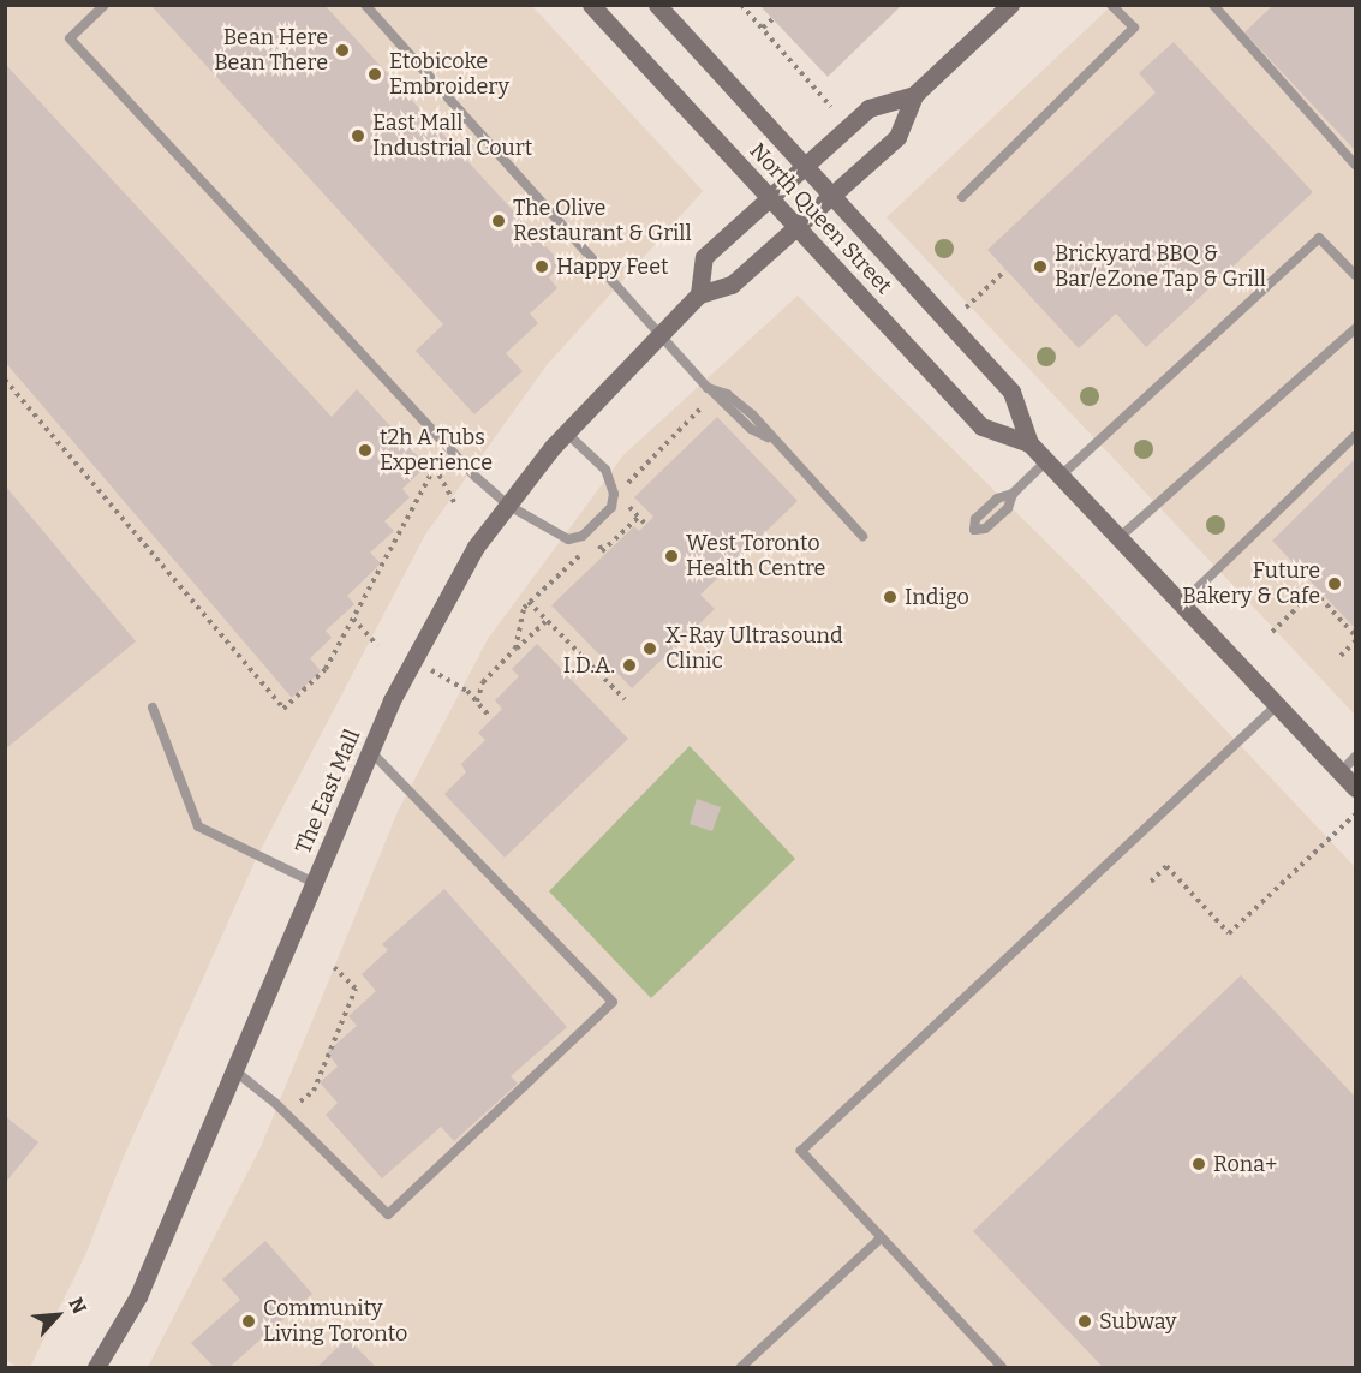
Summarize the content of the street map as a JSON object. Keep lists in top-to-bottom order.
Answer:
{
  "streets": {
    "main road": ["North Queen Street", "The East Mall"]
  },
  "crossings": [
    ["North Queen Street", "The East Mall"]
  ],
  "places": [
    "Bean Here Bean There",
    "Etobicoke Embroidery",
    "East Mall Industrial Court",
    "The Olive Restaurant & Grill",
    "Happy Feet",
    "Brickyard BBQ & Bar/eZone Tap & Grill",
    "t2h A Tubs Experience",
    "West Toronto Health Centre",
    "Future Bakery & Cafe",
    "Indigo",
    "X-Ray Ultrasound Clinic",
    "I.D.A.",
    "Rona+",
    "Community Living Toronto",
    "Subway"
  ],
  "north": "top right"
}
